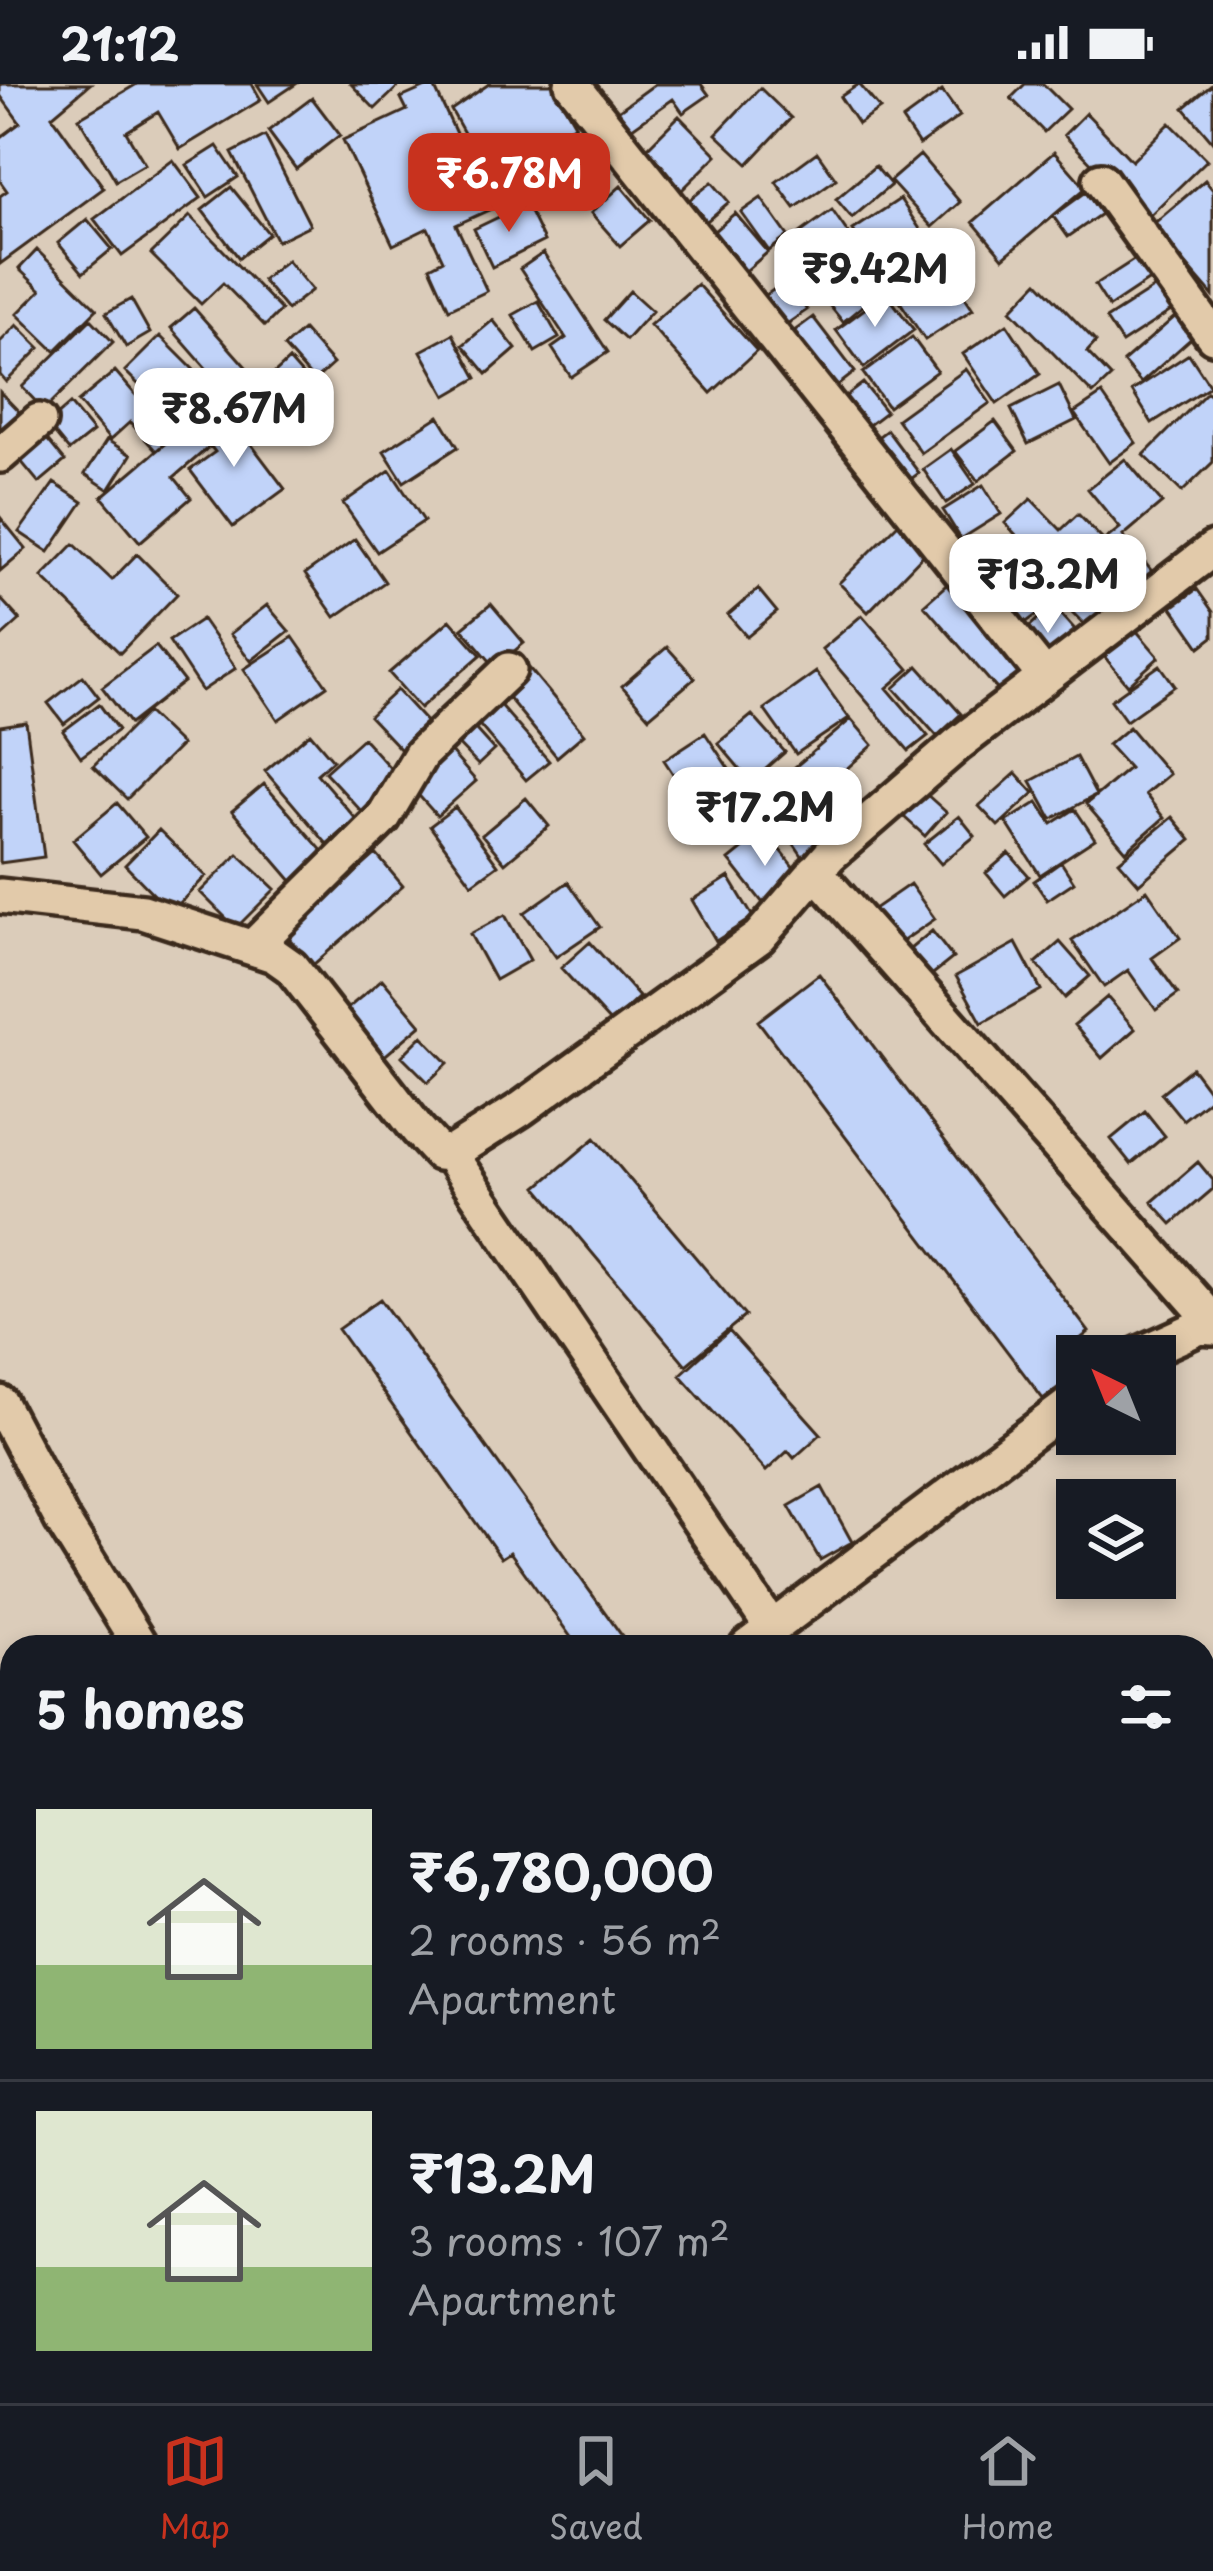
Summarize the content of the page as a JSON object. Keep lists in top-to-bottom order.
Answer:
{
  "north": "top left",
  "page": {
    "status": "21:12",
    "price": [
      "₹6.78M",
      "₹9.42M",
      "₹8.67M",
      "₹13.2M",
      "₹17.2M"
    ],
    "heading": "5 homes",
    "list": [
      {
        "name": "₹6,780,000",
        "note": "2 rooms · 56 m² · Apartment"
      },
      {
        "name": "₹13.2M",
        "note": "3 rooms · 107 m² · Apartment"
      }
    ],
    "tabs": ["Map", "Saved", "Home"]
  }
}
